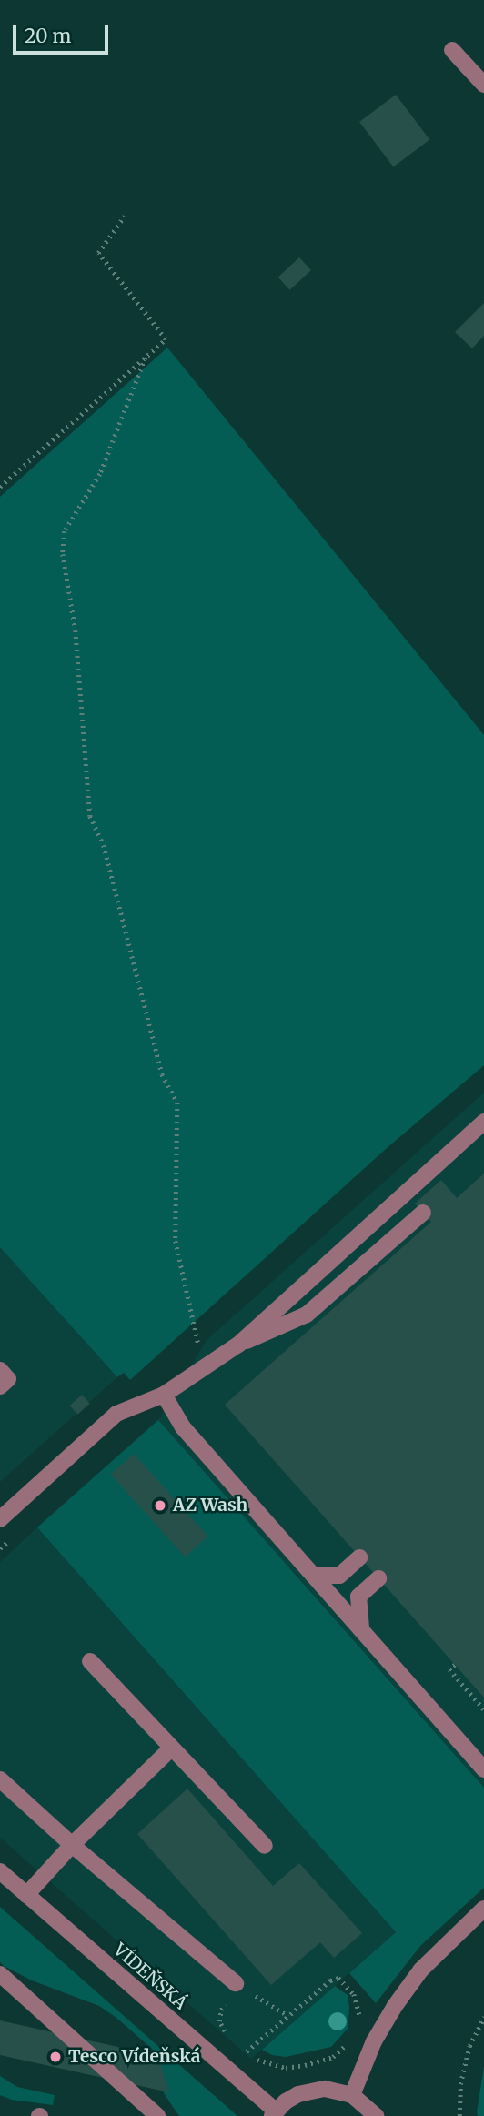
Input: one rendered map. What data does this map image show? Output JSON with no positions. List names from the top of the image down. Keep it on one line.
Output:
{"streets":{"street":["VÍDEŇSKÁ"]},"places":["AZ Wash","Tesco Vídeňská"],"scale_bar":"20 m"}
